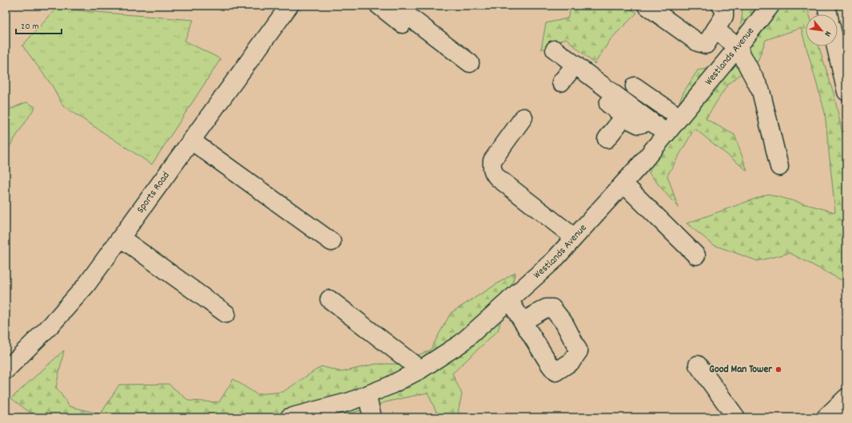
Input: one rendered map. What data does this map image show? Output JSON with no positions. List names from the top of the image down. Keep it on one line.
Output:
{"streets":{"street":["Westlands Avenue","Sports Road"]},"places":["Good Man Tower"],"scale_bar":"20 m","north":"bottom right"}
